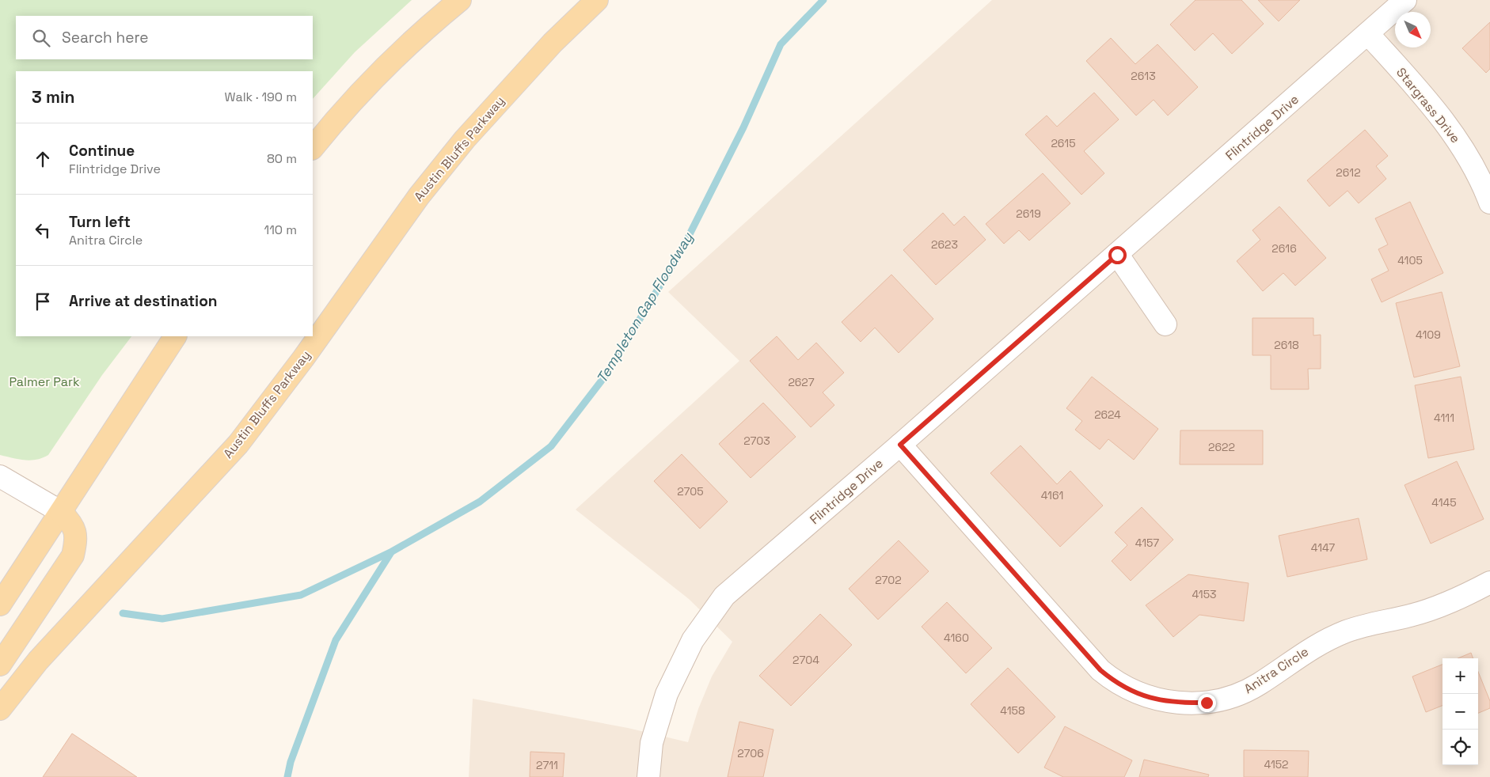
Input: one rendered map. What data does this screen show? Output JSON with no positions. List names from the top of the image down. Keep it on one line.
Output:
{"streets":{"main road":["Austin Bluffs Parkway"],"street":["Stargrass Drive","Flintridge Drive","Anitra Circle"]},"crossings":[["Stargrass Drive","Flintridge Drive"],["Flintridge Drive","Anitra Circle"]],"water":["Templeton Gap Floodway"],"parks":["Palmer Park"],"house_numbers":["2613","2615","2612","2619","2623","2616","4105","4109","2618","2627","2624","4111","2703","2622","2705","4161","4145","4157","4147","2702","4153","4160","2704","4158","2706","4152","2711"],"north":"bottom right","page":{"search":"Search here","heading":["3 min","Walk · 190 m"],"list":[["Continue","Flintridge Drive","80 m"],["Turn left","Anitra Circle","110 m"],"Arrive at destination"],"map_buttons":["+","−"]}}
